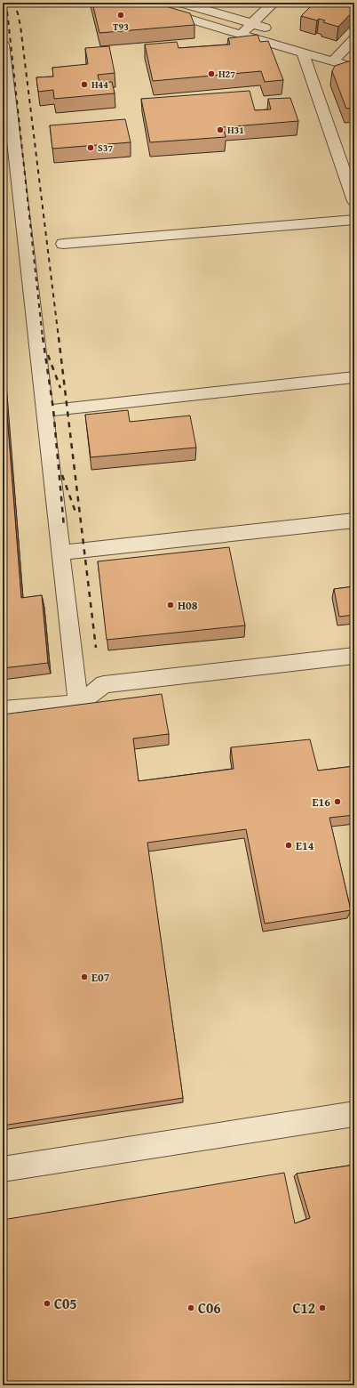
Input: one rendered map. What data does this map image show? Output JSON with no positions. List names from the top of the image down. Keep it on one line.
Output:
{"places":["T93","H27","H44","H31","S37","H08","E16","E14","E07","C05","C06","C12"]}
